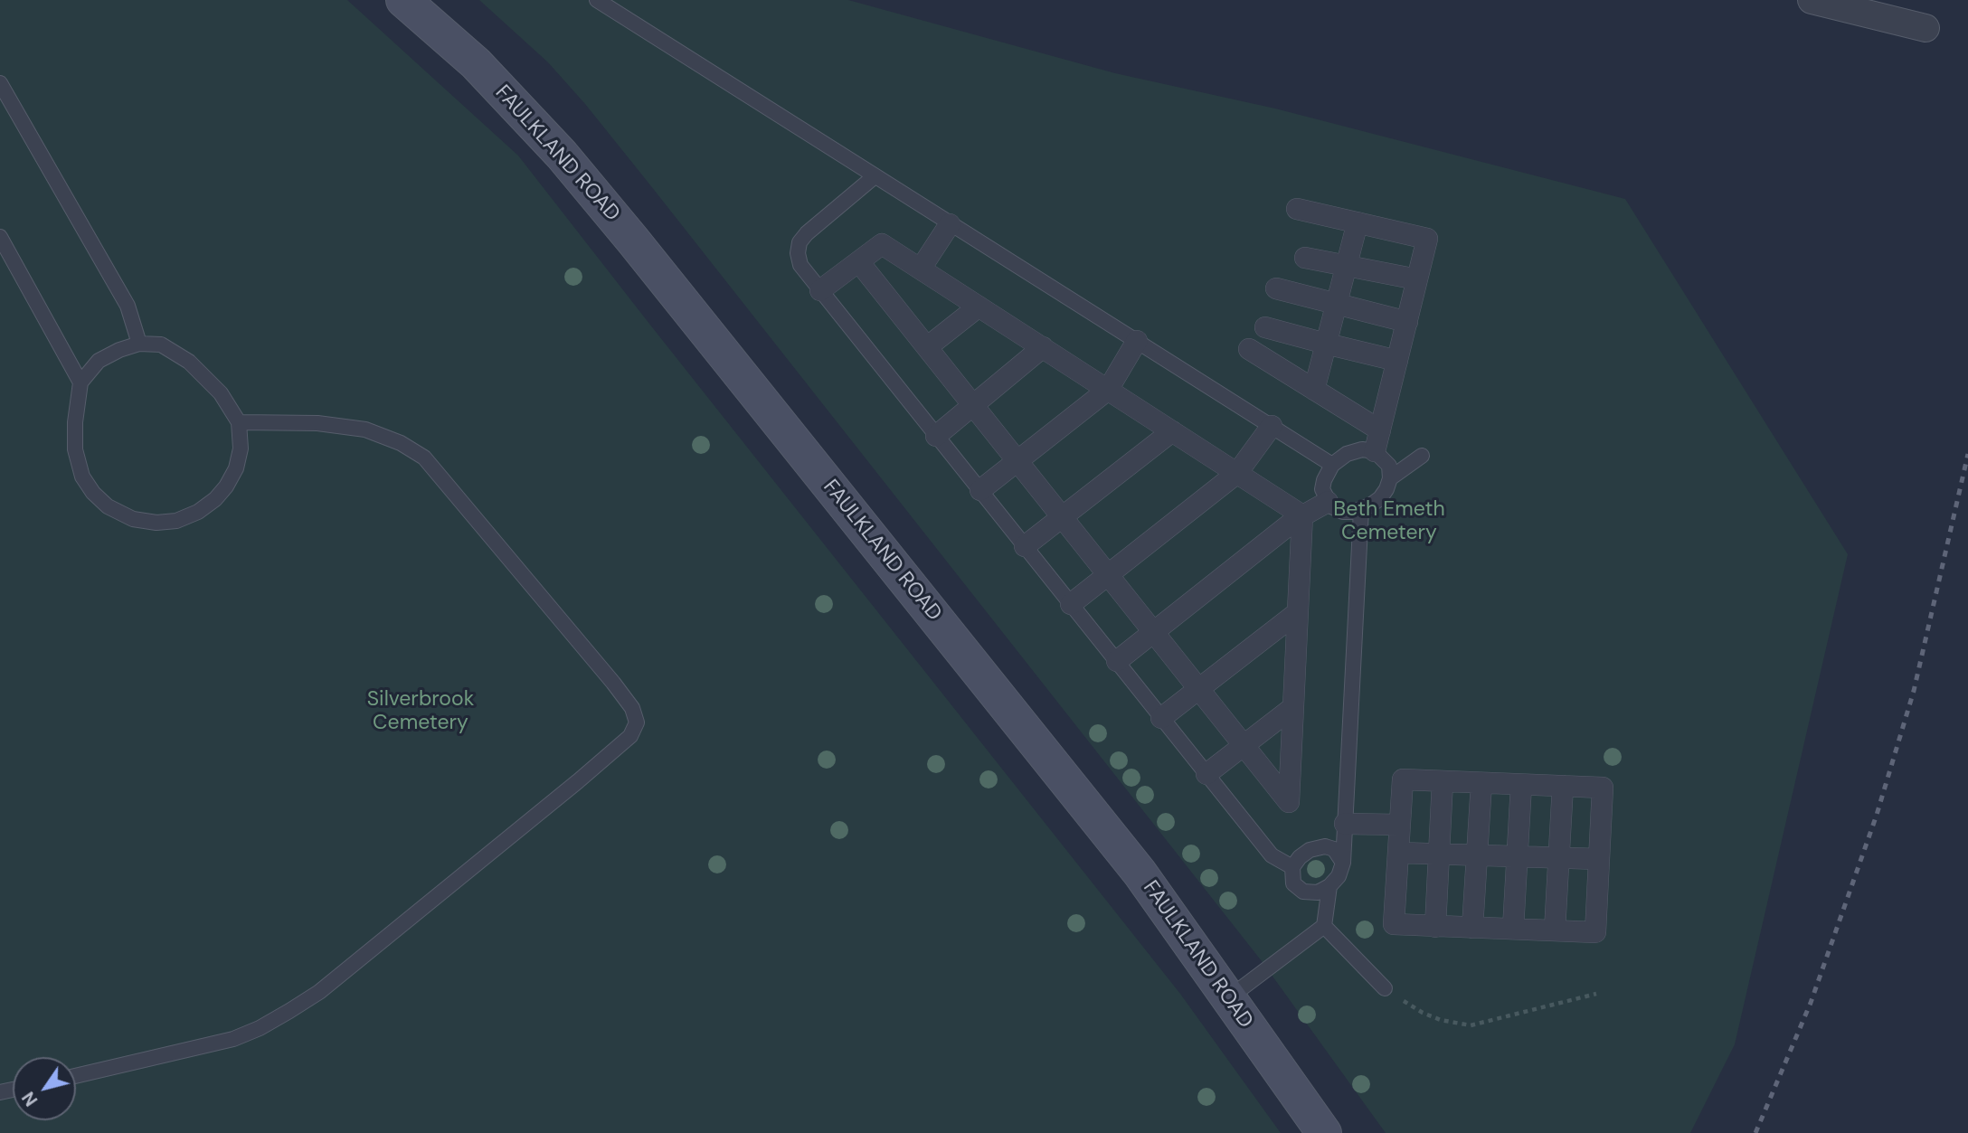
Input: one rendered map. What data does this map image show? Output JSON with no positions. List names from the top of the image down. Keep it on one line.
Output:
{"streets":{"main road":["FAULKLAND ROAD"]},"parks":["Beth Emeth Cemetery","Silverbrook Cemetery"],"north":"bottom left"}
